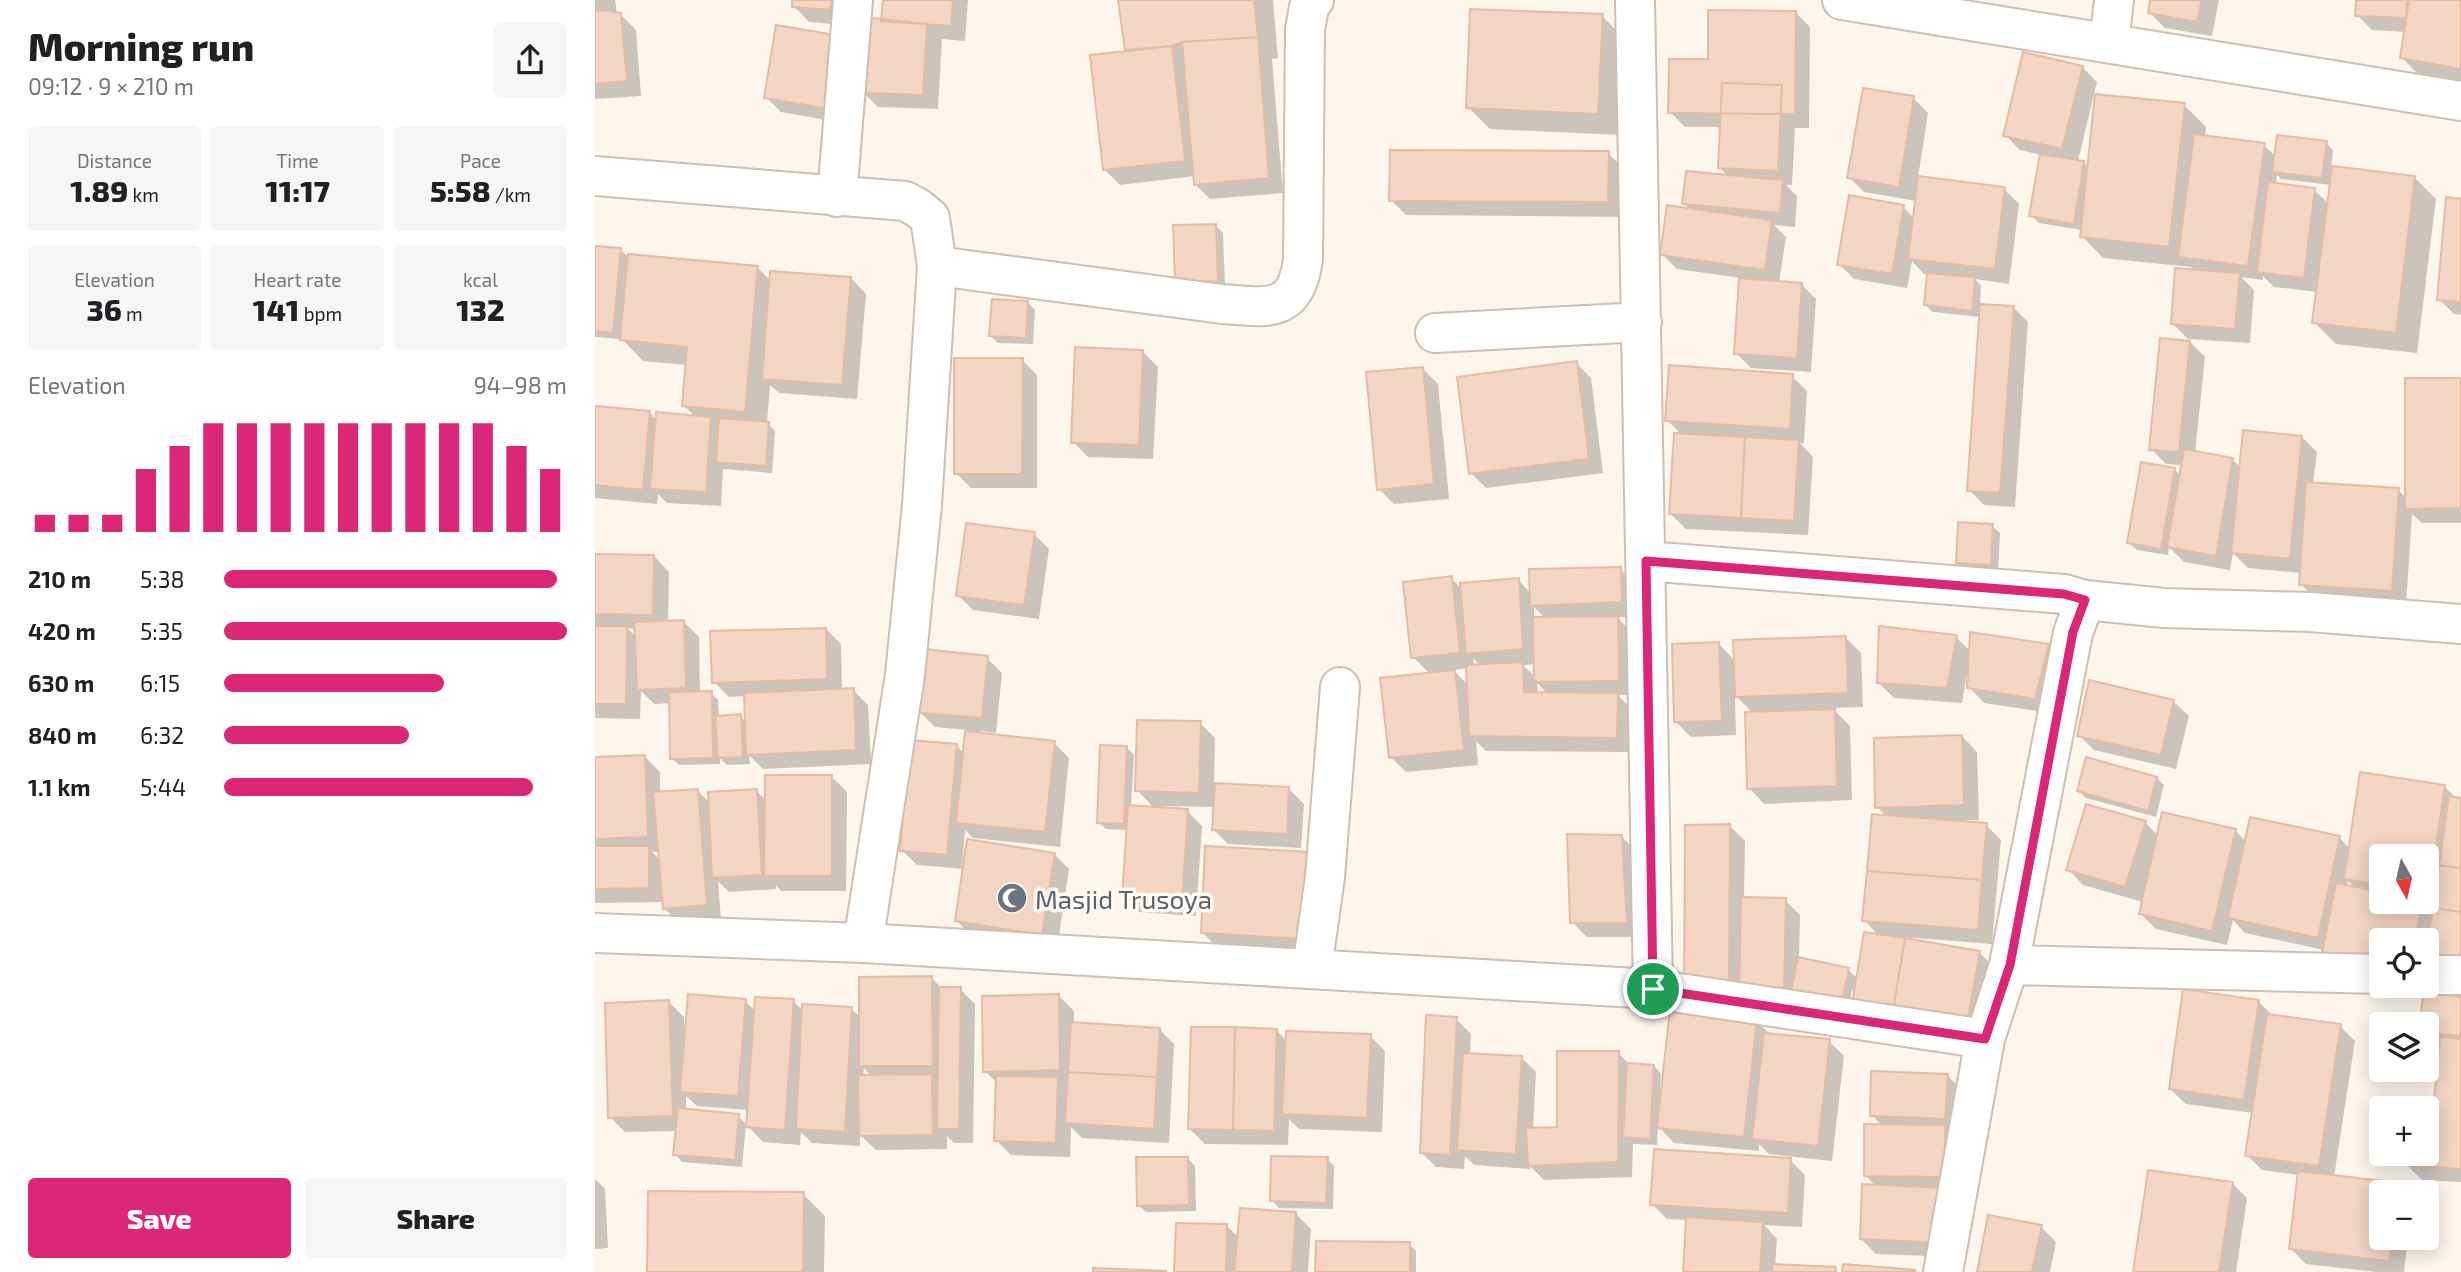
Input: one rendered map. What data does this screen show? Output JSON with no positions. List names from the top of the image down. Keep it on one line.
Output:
{"places":{"mosque":["Masjid Trusoya"]},"north":"bottom","page":{"heading":["Morning run","09:12 · 9 × 210 m"],"stats":[["Distance","1.89 km"],["Time","11:17"],["Pace","5:58 /km"],["Elevation","36 m"],["Heart rate","141 bpm"],["kcal","132"]],"chart":["Elevation","94–98 m"],"list":[{"name":"210 m","note":"5:38"},{"name":"420 m","note":"5:35"},{"name":"630 m","note":"6:15"},{"name":"840 m","note":"6:32"},{"name":"1.1 km","note":"5:44"}],"map_buttons":["+","−"],"buttons":["Save","Share"]}}
